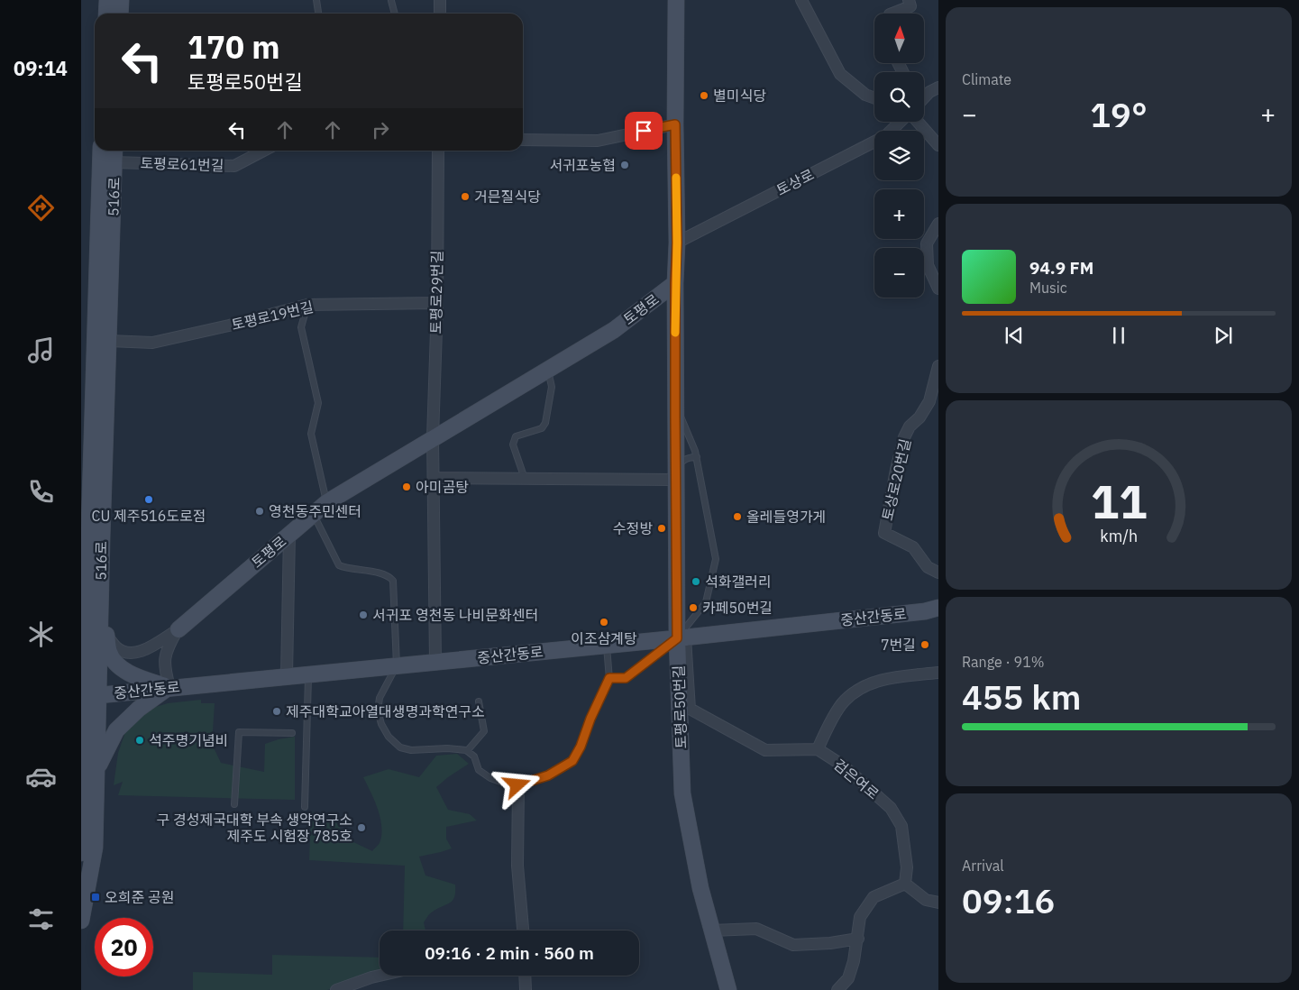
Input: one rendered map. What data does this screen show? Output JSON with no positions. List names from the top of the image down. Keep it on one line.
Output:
{"streets":{"main road":["516로","토평로","중산간동로","토평로50번길"],"street":["토평로61번길","토상로","토평로29번길","토평로19번길","토상로20번길","검은여로"]},"crossings":[["토평로61번길","516로"],["516로","토평로19번길"],["516로","중산간동로"],["토평로29번길","토평로"],["토평로29번길","토평로19번길"],["토평로","토평로50번길"],["중산간동로","토평로50번길"]],"places":{"other":["별미식당","서귀포농협","거믄질식당","아미곰탕","CU 제주516도로점","영천동주민센터","올레들영가게","수정방","석화갤러리","카페50번길","서귀포 영천동 나비문화센터","이조삼계탕","7번길","제주대학교아열대생명과학연구소","석주명기념비","구 경성제국대학 부속 생약연구소 제주도 시험장 785호"],"transit":["오희준 공원"]},"north":"top","page":{"tabs":"09:14","tile":["Climate",["Range · 91%","455 km"],["Arrival","09:16"]],"map_buttons":["+","−"],"turn":["170 m","토평로50번길"],"heat":["−","19°","+"],"song":["94.9 FM","Music"],"limit":"20","trip":"09:16 · 2 min · 560 m","gauge":["11","km/h"]}}
